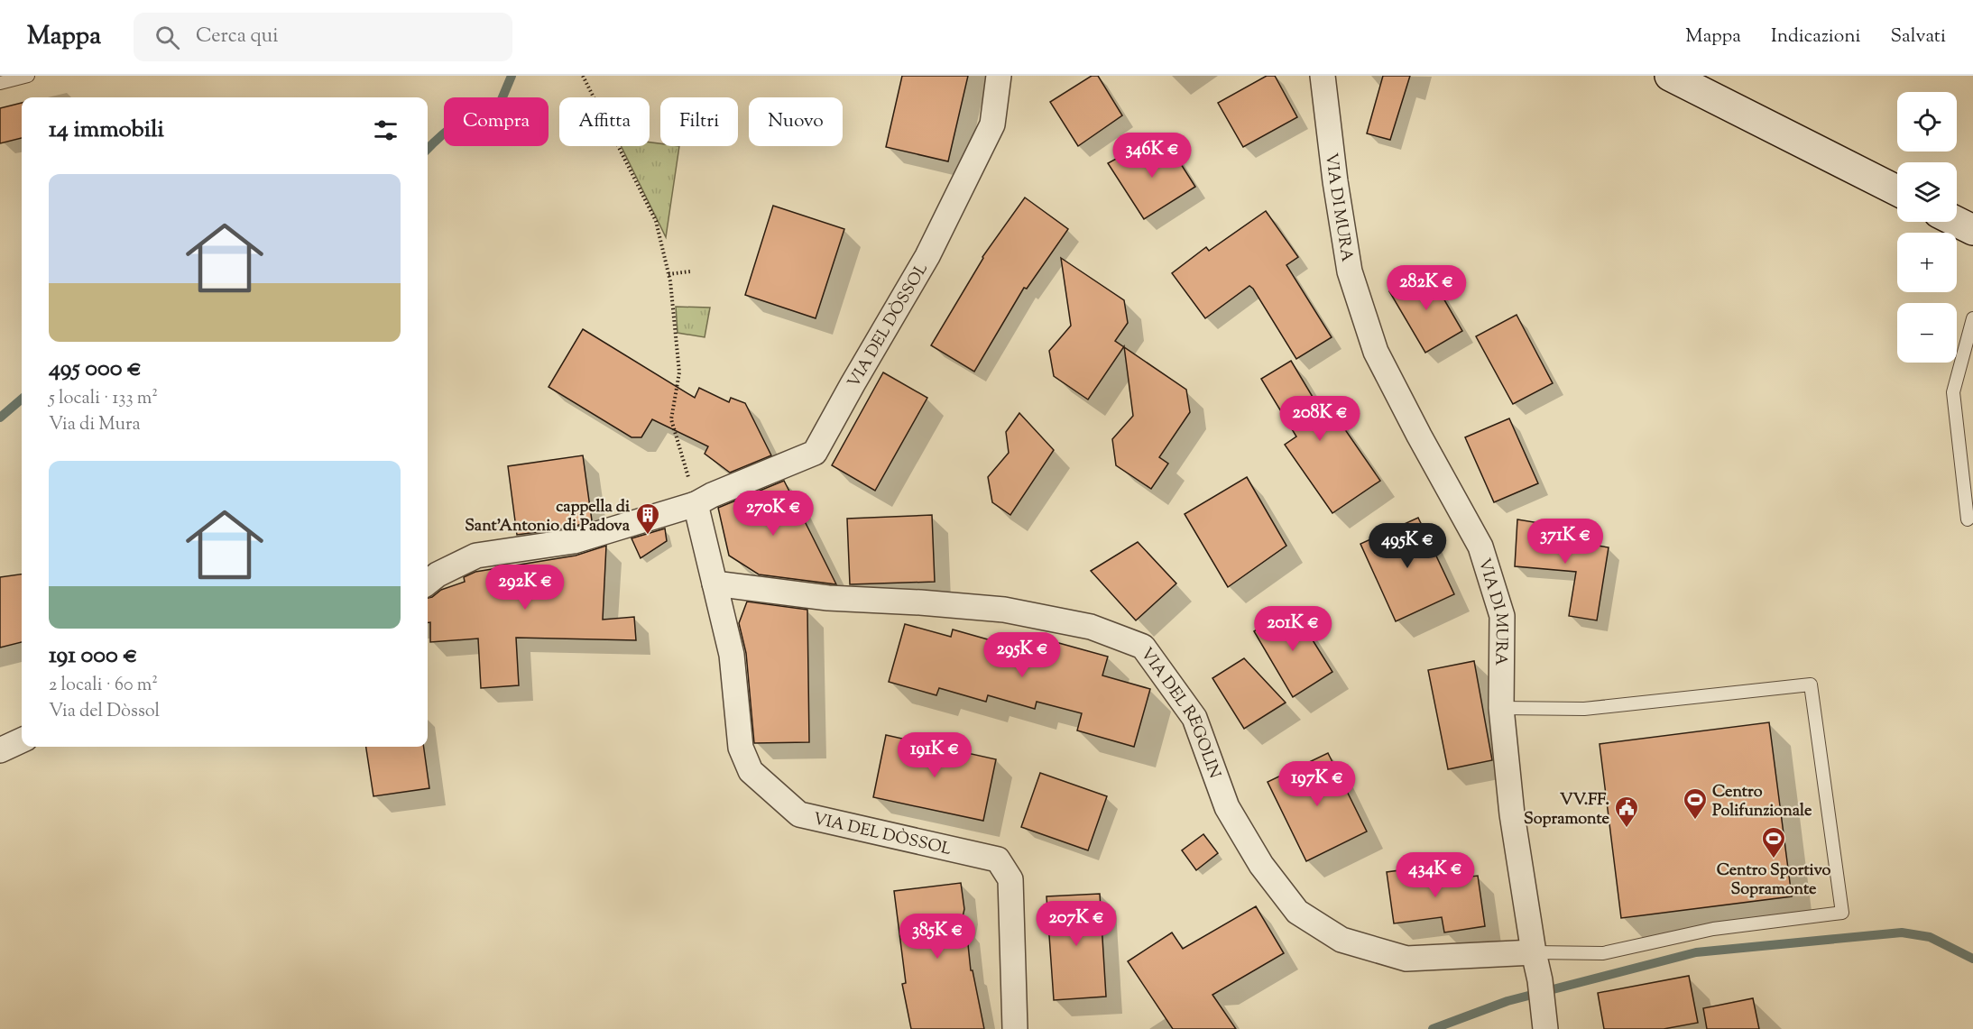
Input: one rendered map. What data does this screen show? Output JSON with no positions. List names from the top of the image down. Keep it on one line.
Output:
{"streets":{"street":["VIA DI MURA","VIA DEL DÒSSOL","VIA DEL REGOLIN"]},"crossings":[["VIA DI MURA","VIA DEL REGOLIN"],["VIA DEL DÒSSOL","VIA DEL REGOLIN"]],"places":{"building":["cappella di Sant'Antonio di Padova"],"sports":["Centro Polifunzionale","Centro Sportivo Sopramonte"],"public building":["VV.FF. Sopramonte"]},"page":{"header":"Mappa","search":"Cerca qui","nav":["Mappa","Indicazioni","Salvati"],"map_buttons":["+","−"],"chip":["Compra","Affitta","Filtri","Nuovo"],"heading":"14 immobili","price":["346K €","282K €","208K €","270K €","371K €","495K €","292K €","201K €","295K €","191K €","197K €","434K €","207K €","385K €"],"list":[{"name":"495 000 €","note":"5 locali · 133 m² · Via di Mura"},{"name":"191 000 €","note":"2 locali · 60 m² · Via del Dòssol"}]}}
